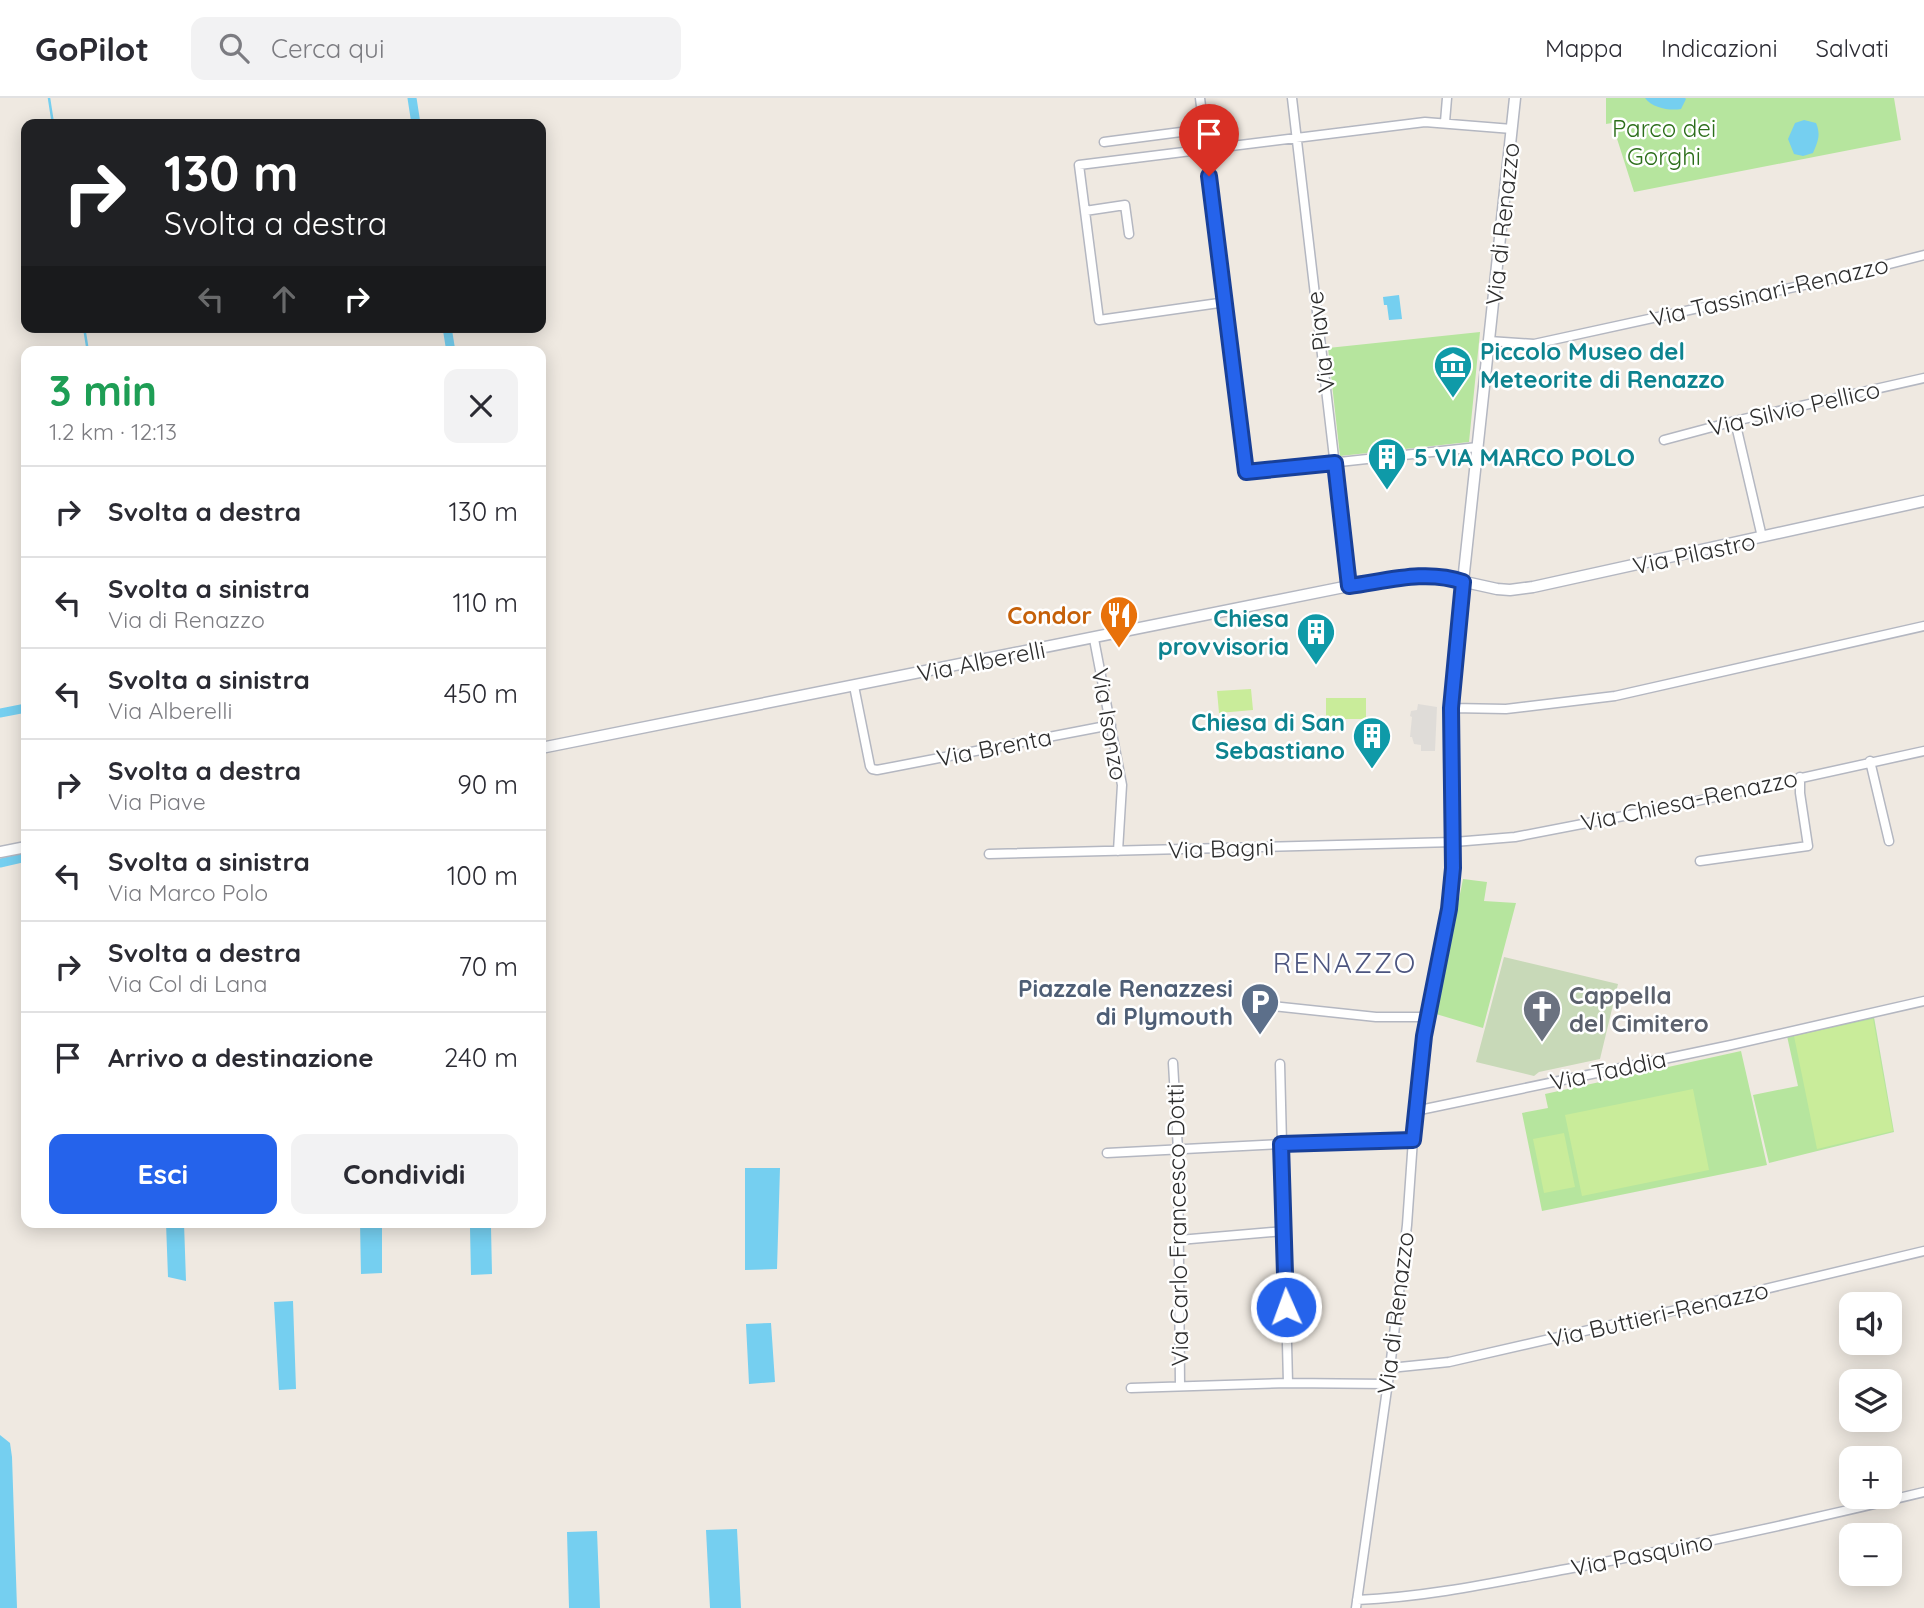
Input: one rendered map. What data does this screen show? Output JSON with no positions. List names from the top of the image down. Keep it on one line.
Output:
{"streets":{"street":["Via di Renazzo","Via Tassinari-Renazzo","Via Piave","Via Silvio Pellico","Via Pilastro","Via Alberelli","Via Isonzo","Via Brenta","Via Chiesa-Renazzo","Via Bagni","Via Taddia","Via Carlo Francesco Dotti","Via Buttieri-Renazzo","Via Pasquino"]},"crossings":[["Via di Renazzo","Via Tassinari-Renazzo"],["Via di Renazzo","Via Pilastro"],["Via di Renazzo","Via Alberelli"],["Via di Renazzo","Via Chiesa-Renazzo"],["Via di Renazzo","Via Bagni"],["Via di Renazzo","Via Taddia"],["Via di Renazzo","Via Buttieri-Renazzo"],["Via di Renazzo","Via Pasquino"],["Via Piave","Via Alberelli"],["Via Pilastro","Via Alberelli"],["Via Alberelli","Via Isonzo"],["Via Alberelli","Via Brenta"],["Via Isonzo","Via Brenta"],["Via Isonzo","Via Bagni"],["Via Chiesa-Renazzo","Via Bagni"]],"districts":["RENAZZO"],"parks":["Parco dei Gorghi"],"places":{"museum":["Piccolo Museo del Meteorite di Renazzo"],"building":["5 VIA MARCO POLO","Chiesa provvisoria","Chiesa di San Sebastiano"],"restaurant":["Condor"],"parking":["Piazzale Renazzesi di Plymouth"],"church":["Cappella del Cimitero"]},"page":{"header":"GoPilot","search":"Cerca qui","nav":["Mappa","Indicazioni","Salvati"],"turn":["130 m","Svolta a destra"],"heading":["3 min","1.2 km · 12:13"],"list":[{"name":"Svolta a destra","value":"130 m"},{"name":"Svolta a sinistra","note":"Via di Renazzo","value":"110 m"},{"name":"Svolta a sinistra","note":"Via Alberelli","value":"450 m"},{"name":"Svolta a destra","note":"Via Piave","value":"90 m"},{"name":"Svolta a sinistra","note":"Via Marco Polo","value":"100 m"},{"name":"Svolta a destra","note":"Via Col di Lana","value":"70 m"},{"name":"Arrivo a destinazione","value":"240 m"}],"buttons":["Esci","Condividi"],"map_buttons":["+","−"]}}
